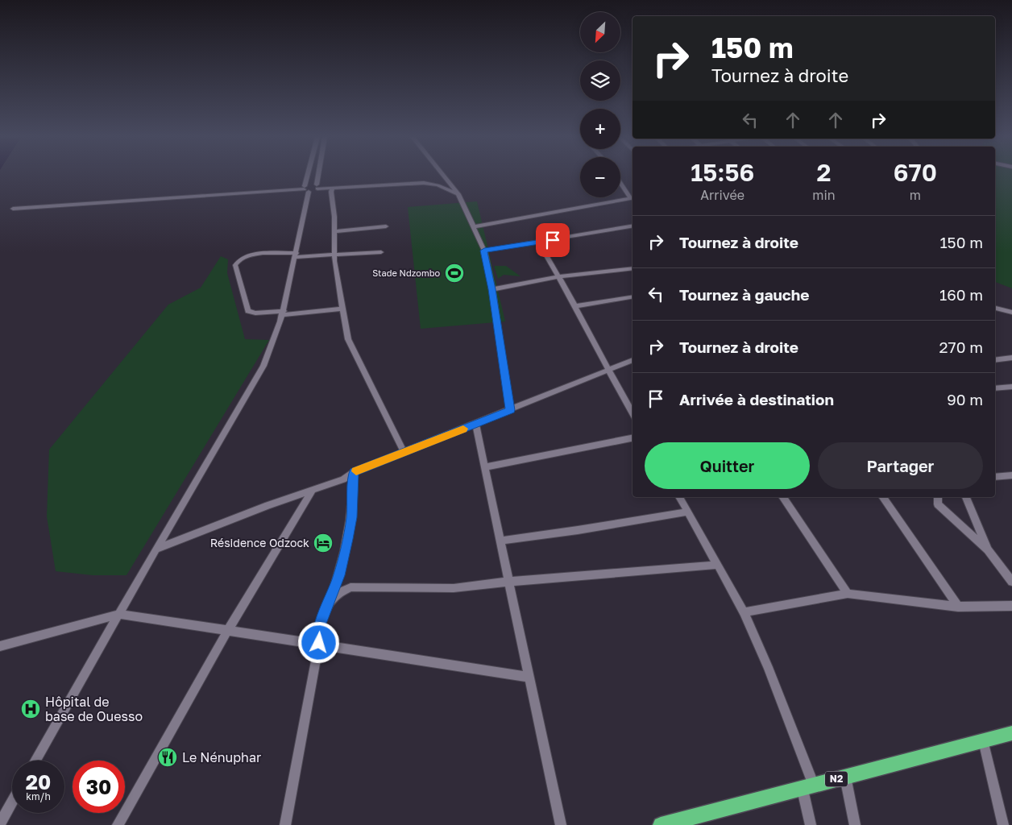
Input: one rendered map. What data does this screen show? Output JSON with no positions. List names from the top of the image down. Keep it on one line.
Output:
{"streets":{"highway":["N2"]},"places":{"sports":["Stade Ndzombo"],"hotel":["Résidence Odzock"],"hospital":["Hôpital de base de Ouesso"],"restaurant":["Le Nénuphar"]},"north":"bottom left","page":{"map_buttons":["+","−"],"turn":["150 m","Tournez à droite"],"eta":["15:56","Arrivée","2","min","670","m"],"list":[{"name":"Tournez à droite","value":"150 m"},{"name":"Tournez à gauche","value":"160 m"},{"name":"Tournez à droite","value":"270 m"},{"name":"Arrivée à destination","value":"90 m"}],"buttons":["Quitter","Partager"],"speed":"20 km/h","limit":"30"}}
